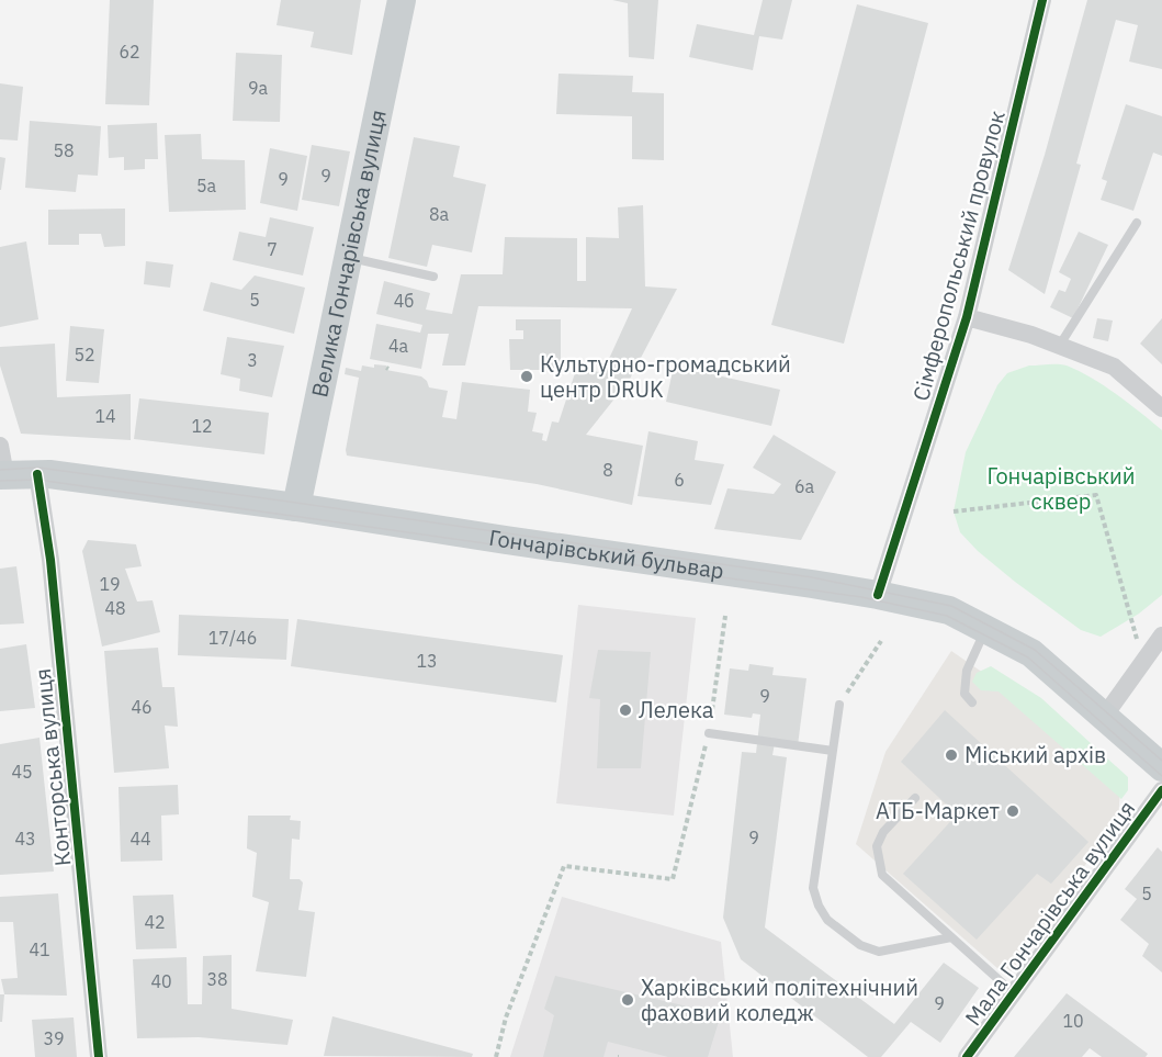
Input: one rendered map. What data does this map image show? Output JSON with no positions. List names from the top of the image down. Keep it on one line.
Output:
{"streets":{"main road":["Велика Гончарівська вулиця","Гончарівський бульвар"],"street":["Сімферопольський провулок","Конторська вулиця","Мала Гончарівська вулиця"]},"crossings":[["Велика Гончарівська вулиця","Гончарівський бульвар"],["Сімферопольський провулок","Гончарівський бульвар"],["Гончарівський бульвар","Конторська вулиця"]],"parks":["Гончарівський сквер"],"places":["Культурно-громадський центр DRUK","Лелека","Міський архів","АТБ-Маркет","Харківський політехнічний фаховий коледж"],"house_numbers":["62","9а","58","9","9","5а","8а","7","5","4б","4а","52","3","14","12","8","6","6а","19","48","17/46","13","9","46","45","9","43","44","5","42","41","38","40","9","10","39"]}
